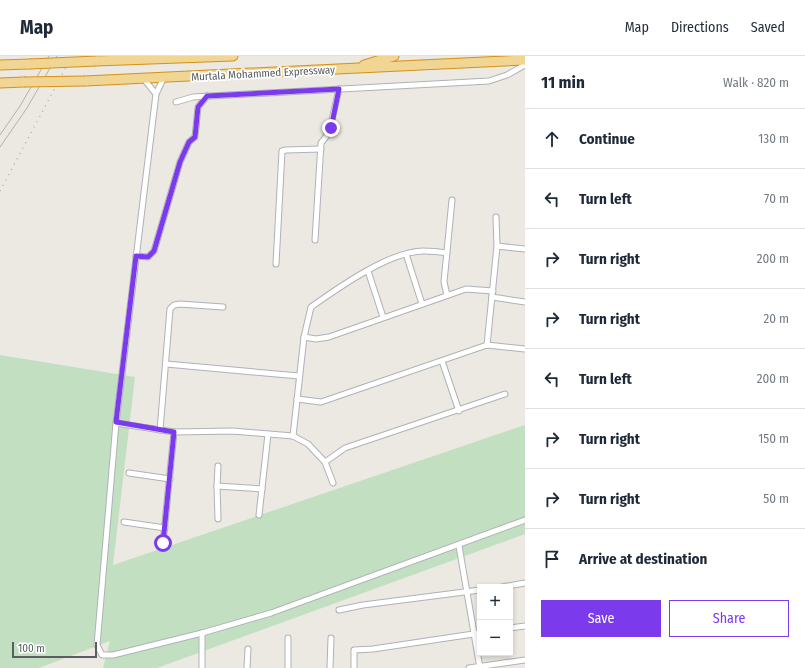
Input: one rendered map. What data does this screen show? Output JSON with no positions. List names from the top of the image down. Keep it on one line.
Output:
{"streets":{"highway":["Murtala Mohammed Expressway"]},"scale_bar":"100 m","page":{"header":"Map","nav":["Map","Directions","Saved"],"heading":["11 min","Walk · 820 m"],"list":[["Continue","130 m"],["Turn left","70 m"],["Turn right","200 m"],["Turn right","20 m"],["Turn left","200 m"],["Turn right","150 m"],["Turn right","50 m"],"Arrive at destination"],"map_buttons":["+","−"],"buttons":["Save","Share"],"scale":"100 m"}}
